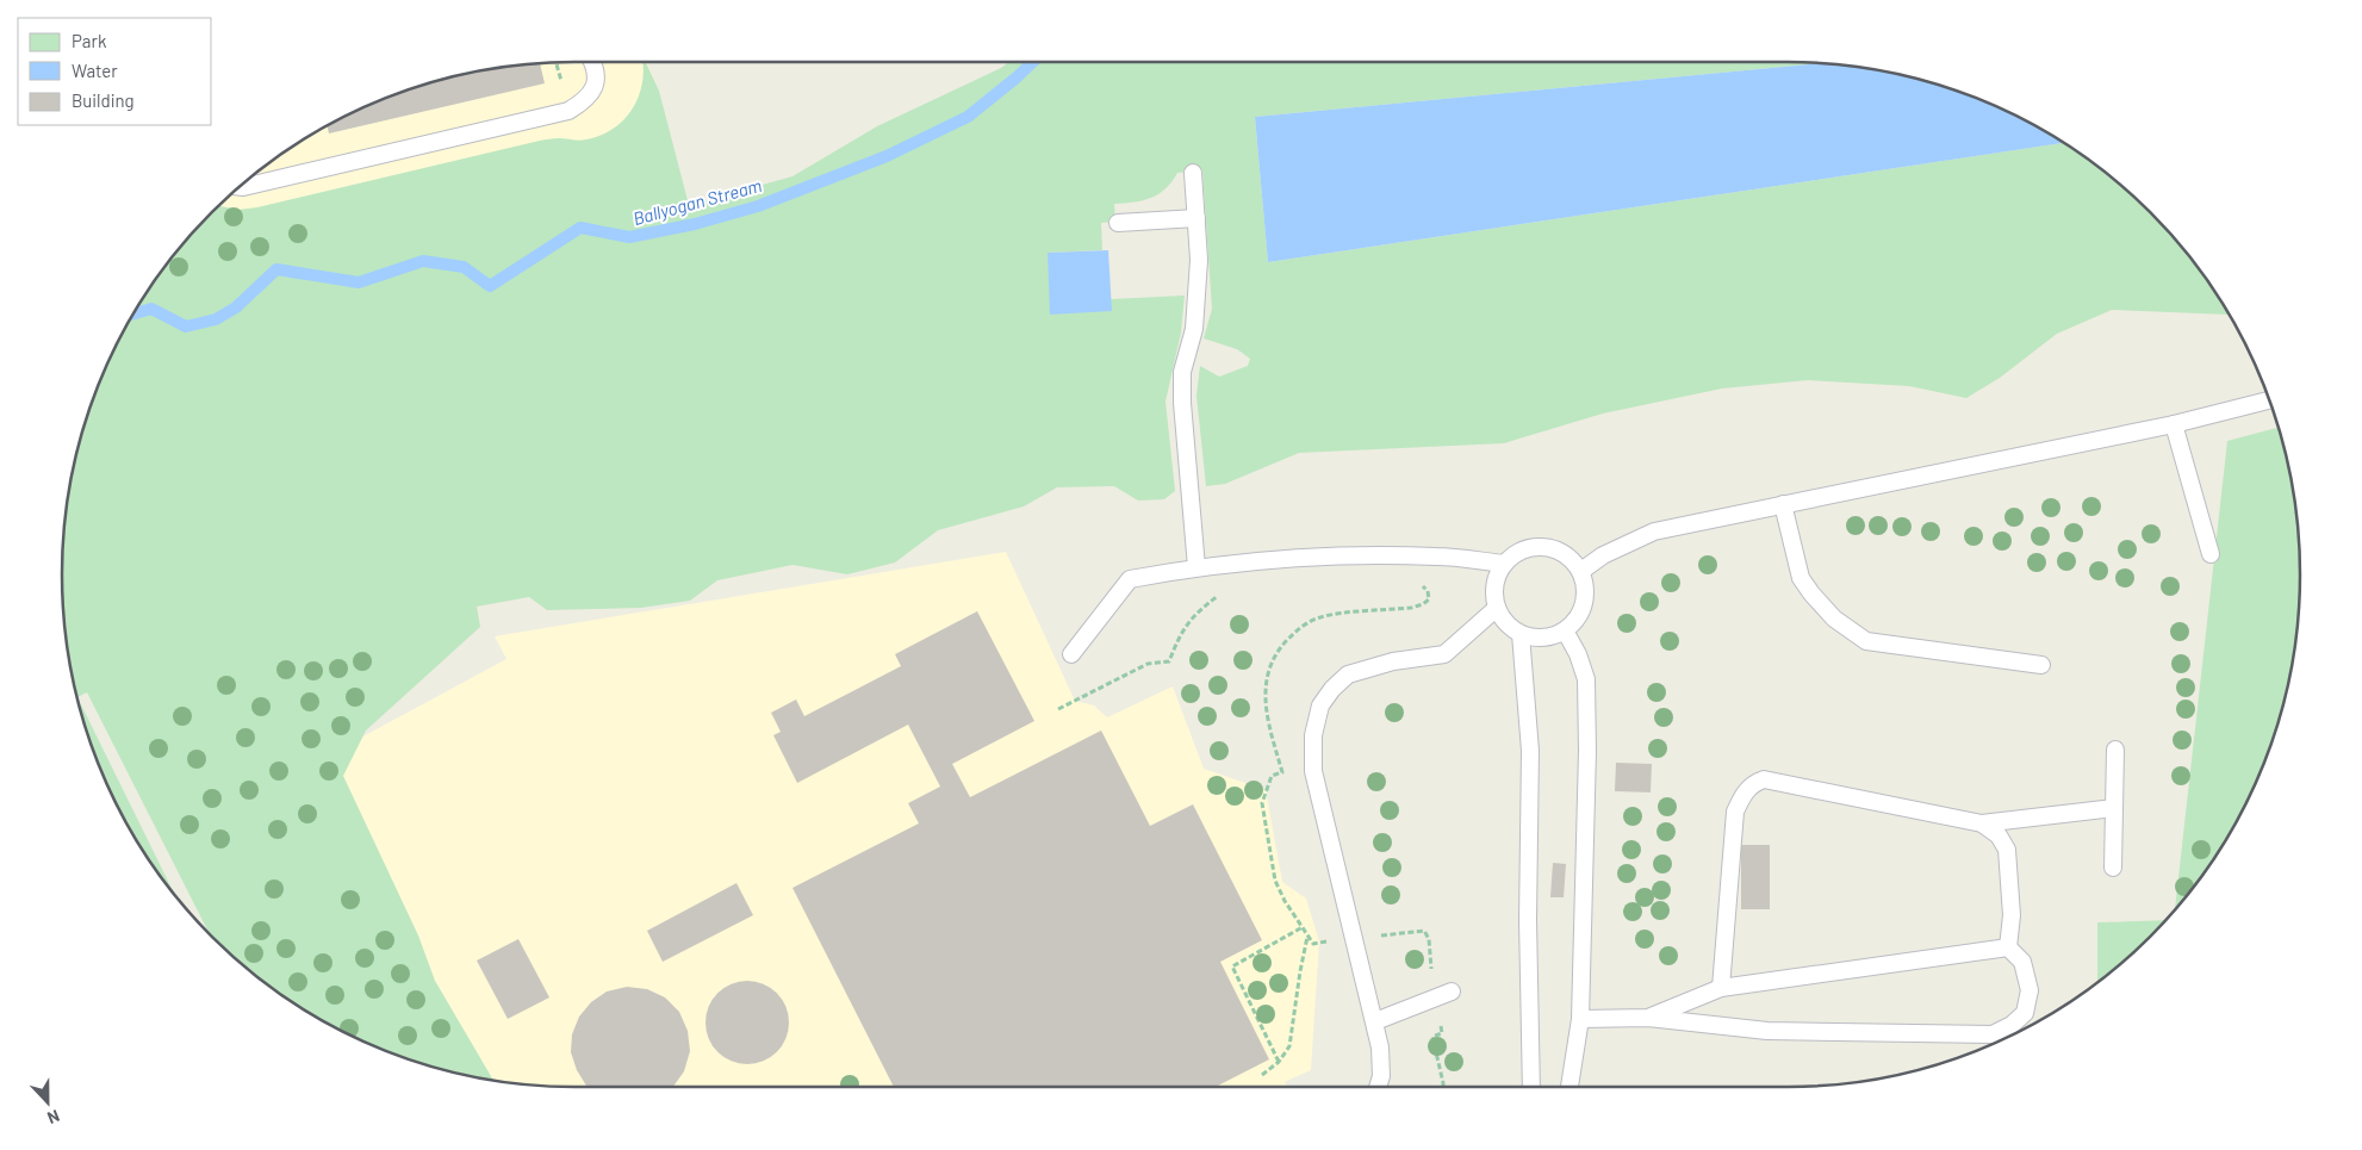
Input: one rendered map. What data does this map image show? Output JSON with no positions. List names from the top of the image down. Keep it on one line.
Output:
{"water":["Ballyogan Stream"],"legend":["Park","Water","Building"],"north":"bottom"}
